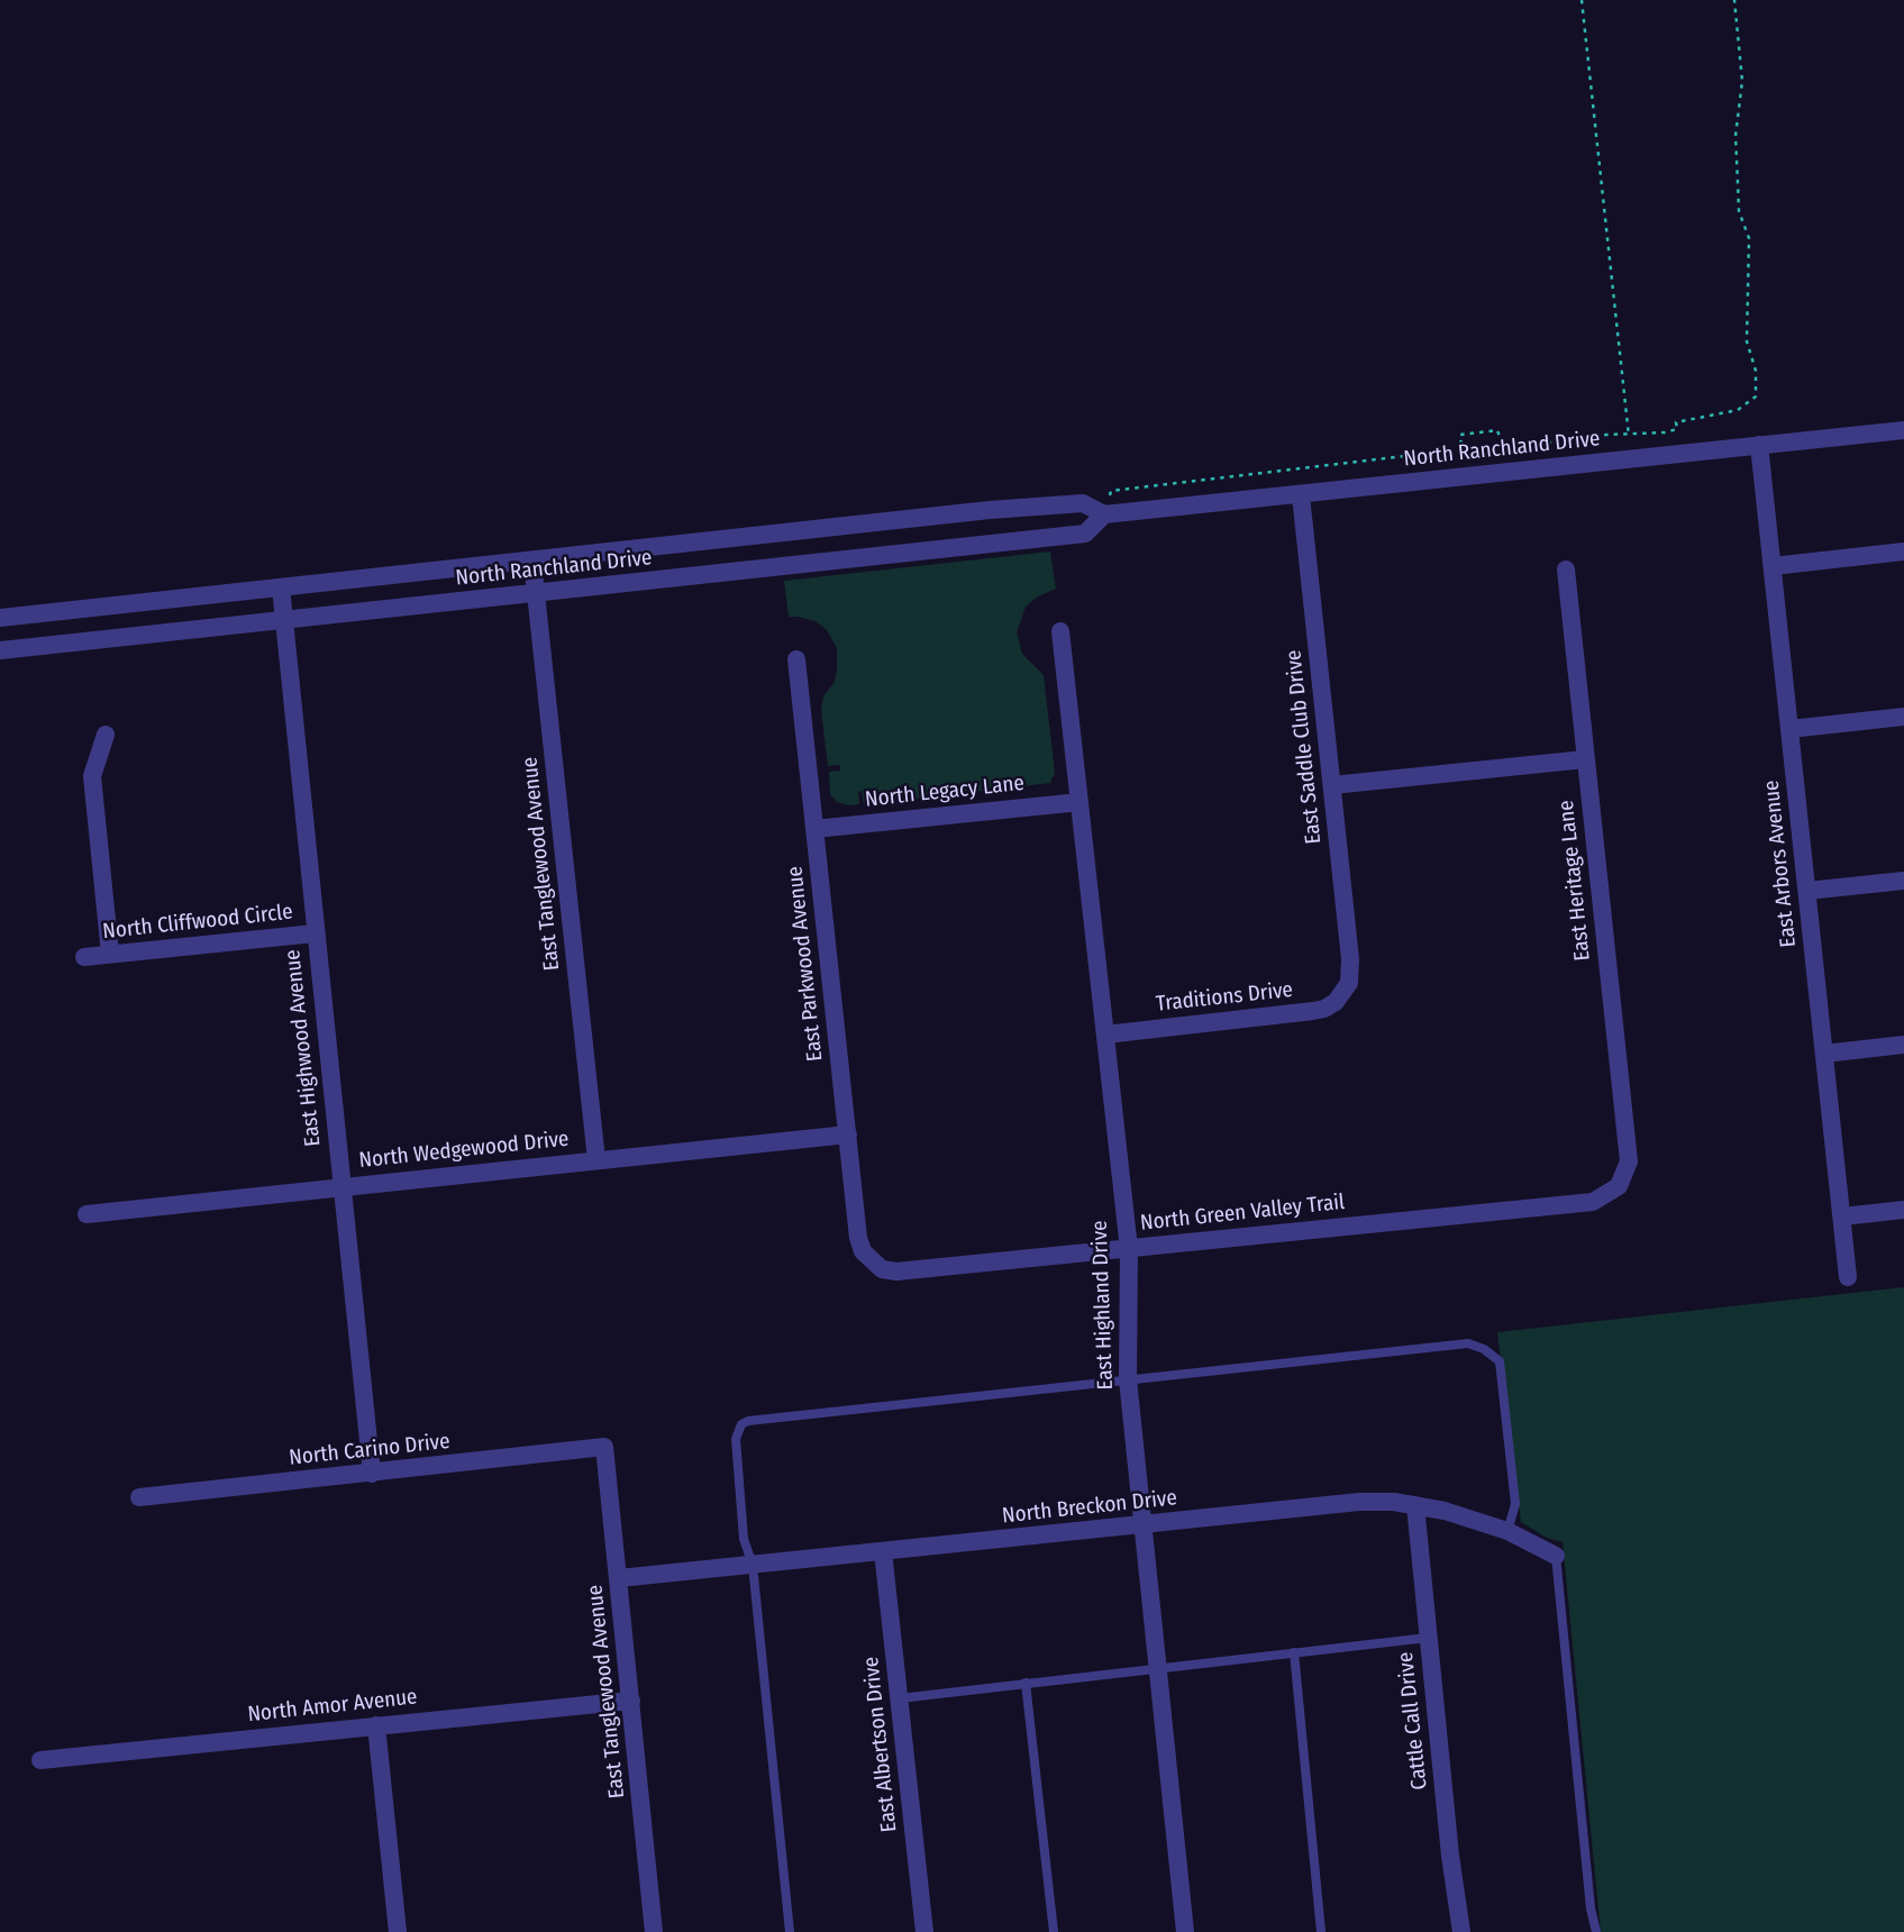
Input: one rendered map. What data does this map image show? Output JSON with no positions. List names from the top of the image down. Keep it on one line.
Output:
{"streets":{"street":["North Ranchland Drive","East Saddle Club Drive","North Legacy Lane","East Tanglewood Avenue","East Arbors Avenue","East Heritage Lane","North Cliffwood Circle","East Parkwood Avenue","Traditions Drive","East Highwood Avenue","North Wedgewood Drive","North Green Valley Trail","East Highland Drive","North Carino Drive","North Breckon Drive","North Amor Avenue","Cattle Call Drive","East Albertson Drive"]},"crossings":[["North Ranchland Drive","East Saddle Club Drive"],["North Ranchland Drive","East Tanglewood Avenue"],["North Ranchland Drive","East Arbors Avenue"],["North Ranchland Drive","East Highwood Avenue"],["East Saddle Club Drive","Traditions Drive"],["North Legacy Lane","East Parkwood Avenue"],["North Legacy Lane","East Highland Drive"],["East Tanglewood Avenue","North Wedgewood Drive"],["East Tanglewood Avenue","North Carino Drive"],["East Tanglewood Avenue","North Breckon Drive"],["East Tanglewood Avenue","North Amor Avenue"],["East Heritage Lane","North Green Valley Trail"],["North Cliffwood Circle","East Highwood Avenue"],["East Parkwood Avenue","North Wedgewood Drive"],["East Parkwood Avenue","North Green Valley Trail"],["Traditions Drive","East Highland Drive"],["East Highwood Avenue","North Wedgewood Drive"],["East Highwood Avenue","North Carino Drive"],["North Green Valley Trail","East Highland Drive"],["East Highland Drive","North Breckon Drive"],["North Breckon Drive","Cattle Call Drive"],["North Breckon Drive","East Albertson Drive"]]}
